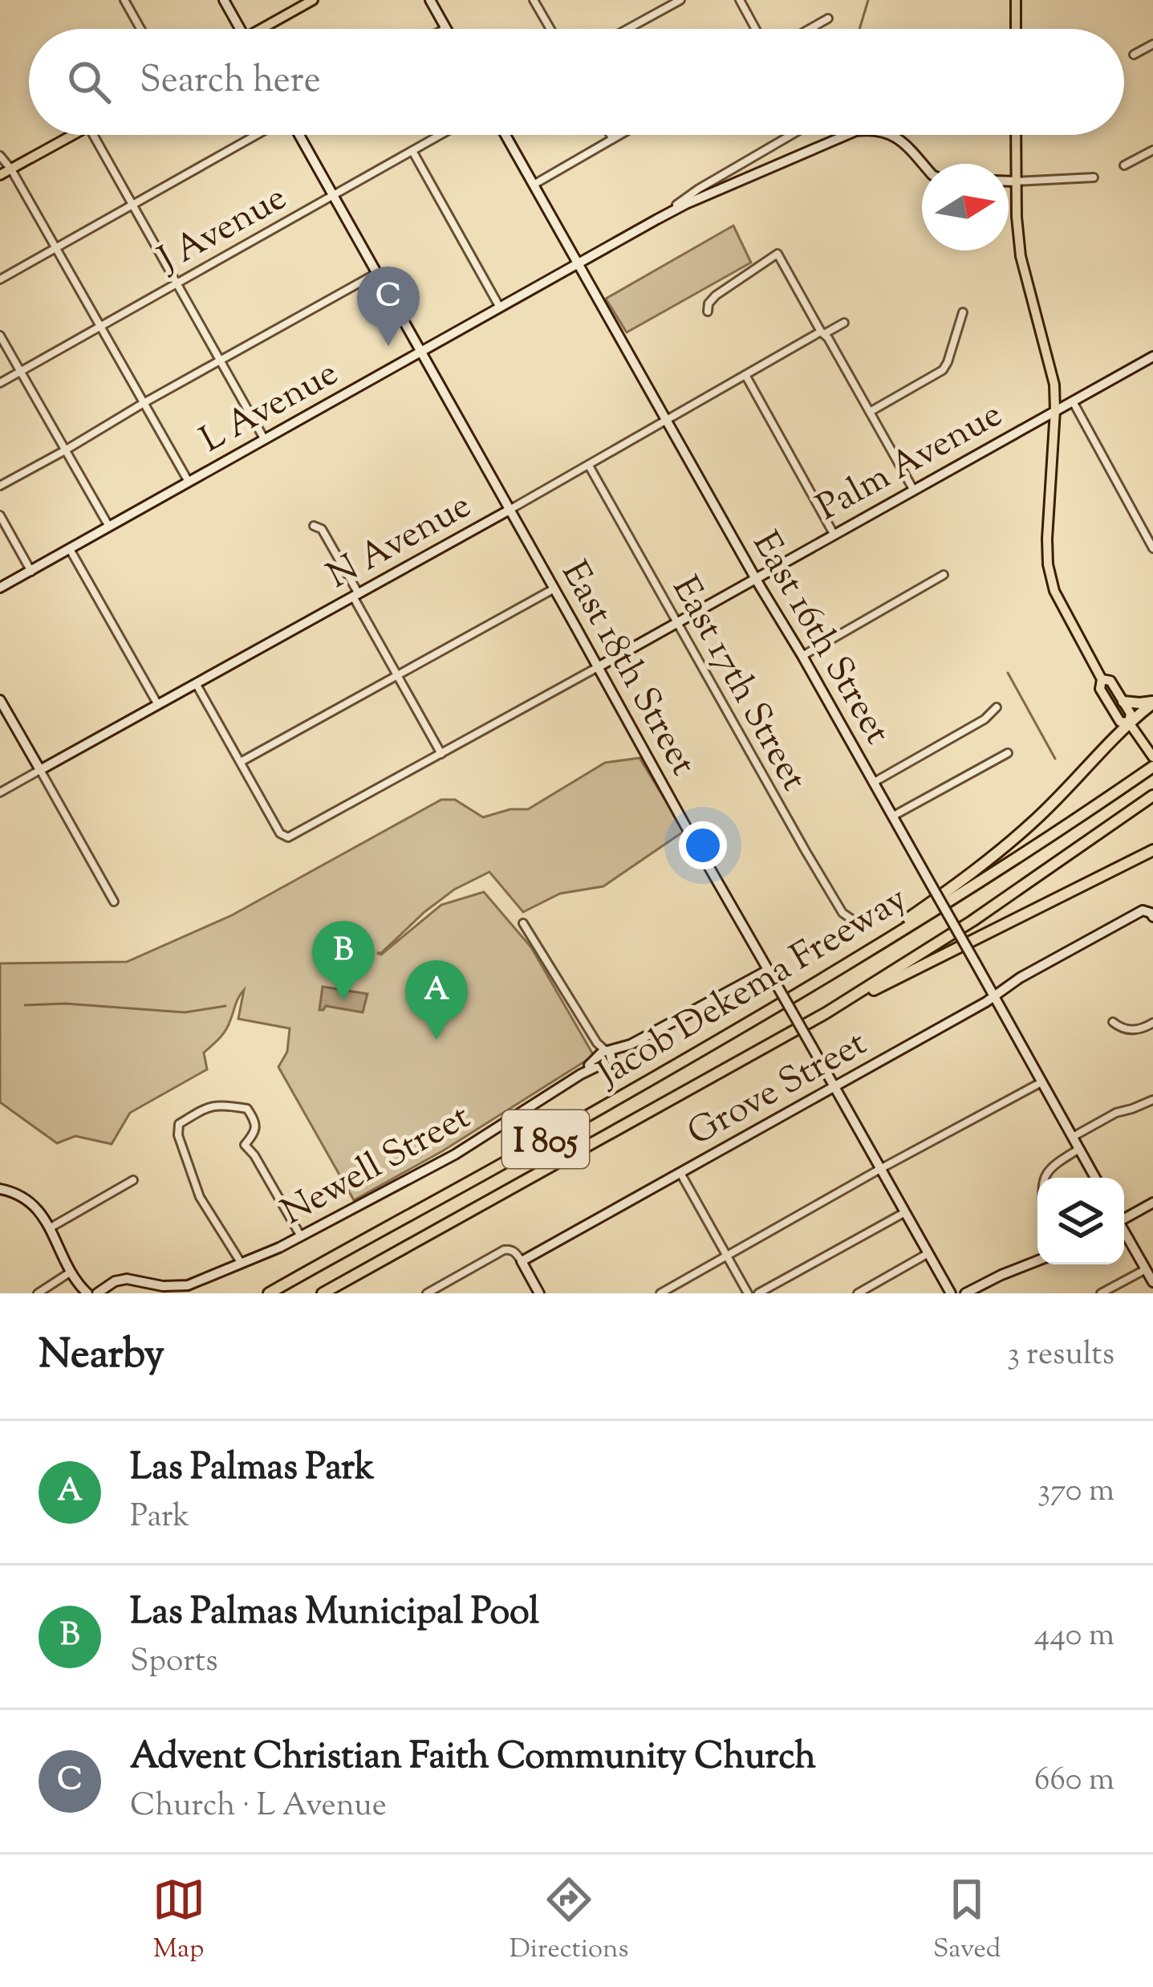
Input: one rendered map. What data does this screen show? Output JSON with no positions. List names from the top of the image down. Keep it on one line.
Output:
{"streets":{"highway":["Jacob Dekema Freeway","I 805"],"street":["J Avenue","L Avenue","Palm Avenue","N Avenue","East 16th Street","East 18th Street","East 17th Street","Grove Street","Newell Street"]},"crossings":[["J Avenue","East 18th Street"],["L Avenue","East 16th Street"],["L Avenue","East 18th Street"],["Palm Avenue","East 16th Street"],["Palm Avenue","East 18th Street"],["Palm Avenue","East 17th Street"],["N Avenue","East 16th Street"],["N Avenue","East 18th Street"],["N Avenue","East 17th Street"],["East 16th Street","Grove Street"],["East 18th Street","Grove Street"],["East 18th Street","Newell Street"]],"north":"right","page":{"search":"Search here","pins":["C","B","A"],"heading":["Nearby","3 results"],"list":[{"mark":"A","name":"Las Palmas Park","note":"Park","value":"370 m"},{"mark":"B","name":"Las Palmas Municipal Pool","note":"Sports","value":"440 m"},{"mark":"C","name":"Advent Christian Faith Community Church","note":"Church · L Avenue","value":"660 m"}],"nav":["Map","Directions","Saved"]}}
